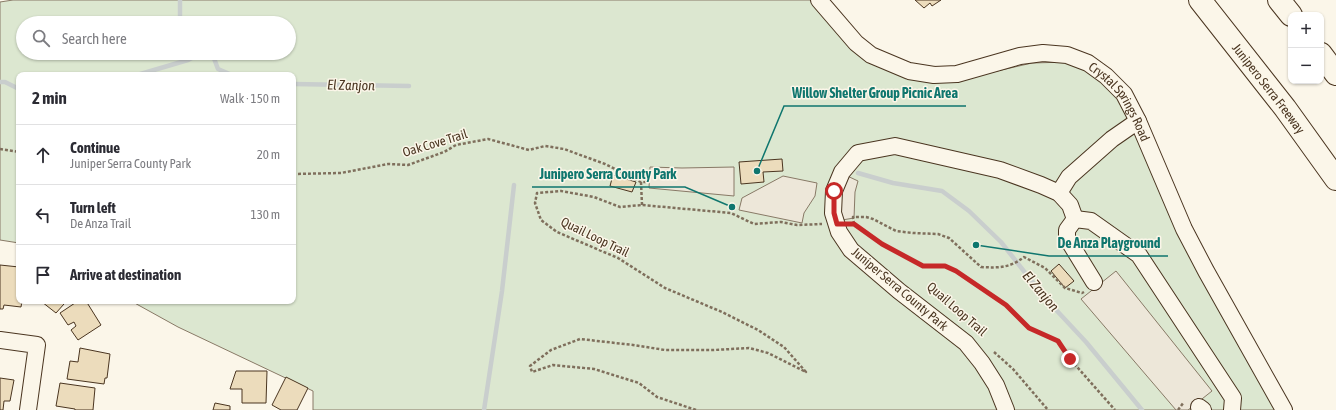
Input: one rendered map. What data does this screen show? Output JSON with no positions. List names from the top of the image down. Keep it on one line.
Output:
{"streets":{"highway":["Junipero Serra Freeway"],"street":["Crystal Springs Road","Juniper Serra County Park"],"path":["Oak Cove Trail","Quail Loop Trail"]},"crossings":[["Quail Loop Trail","Juniper Serra County Park"]],"water":["El Zanjon"],"places":["Willow Shelter Group Picnic Area","Junipero Serra County Park","De Anza Playground"],"page":{"map_buttons":["+","−"],"search":"Search here","heading":["2 min","Walk · 150 m"],"list":[["Continue","Juniper Serra County Park","20 m"],["Turn left","De Anza Trail","130 m"],"Arrive at destination"]}}
